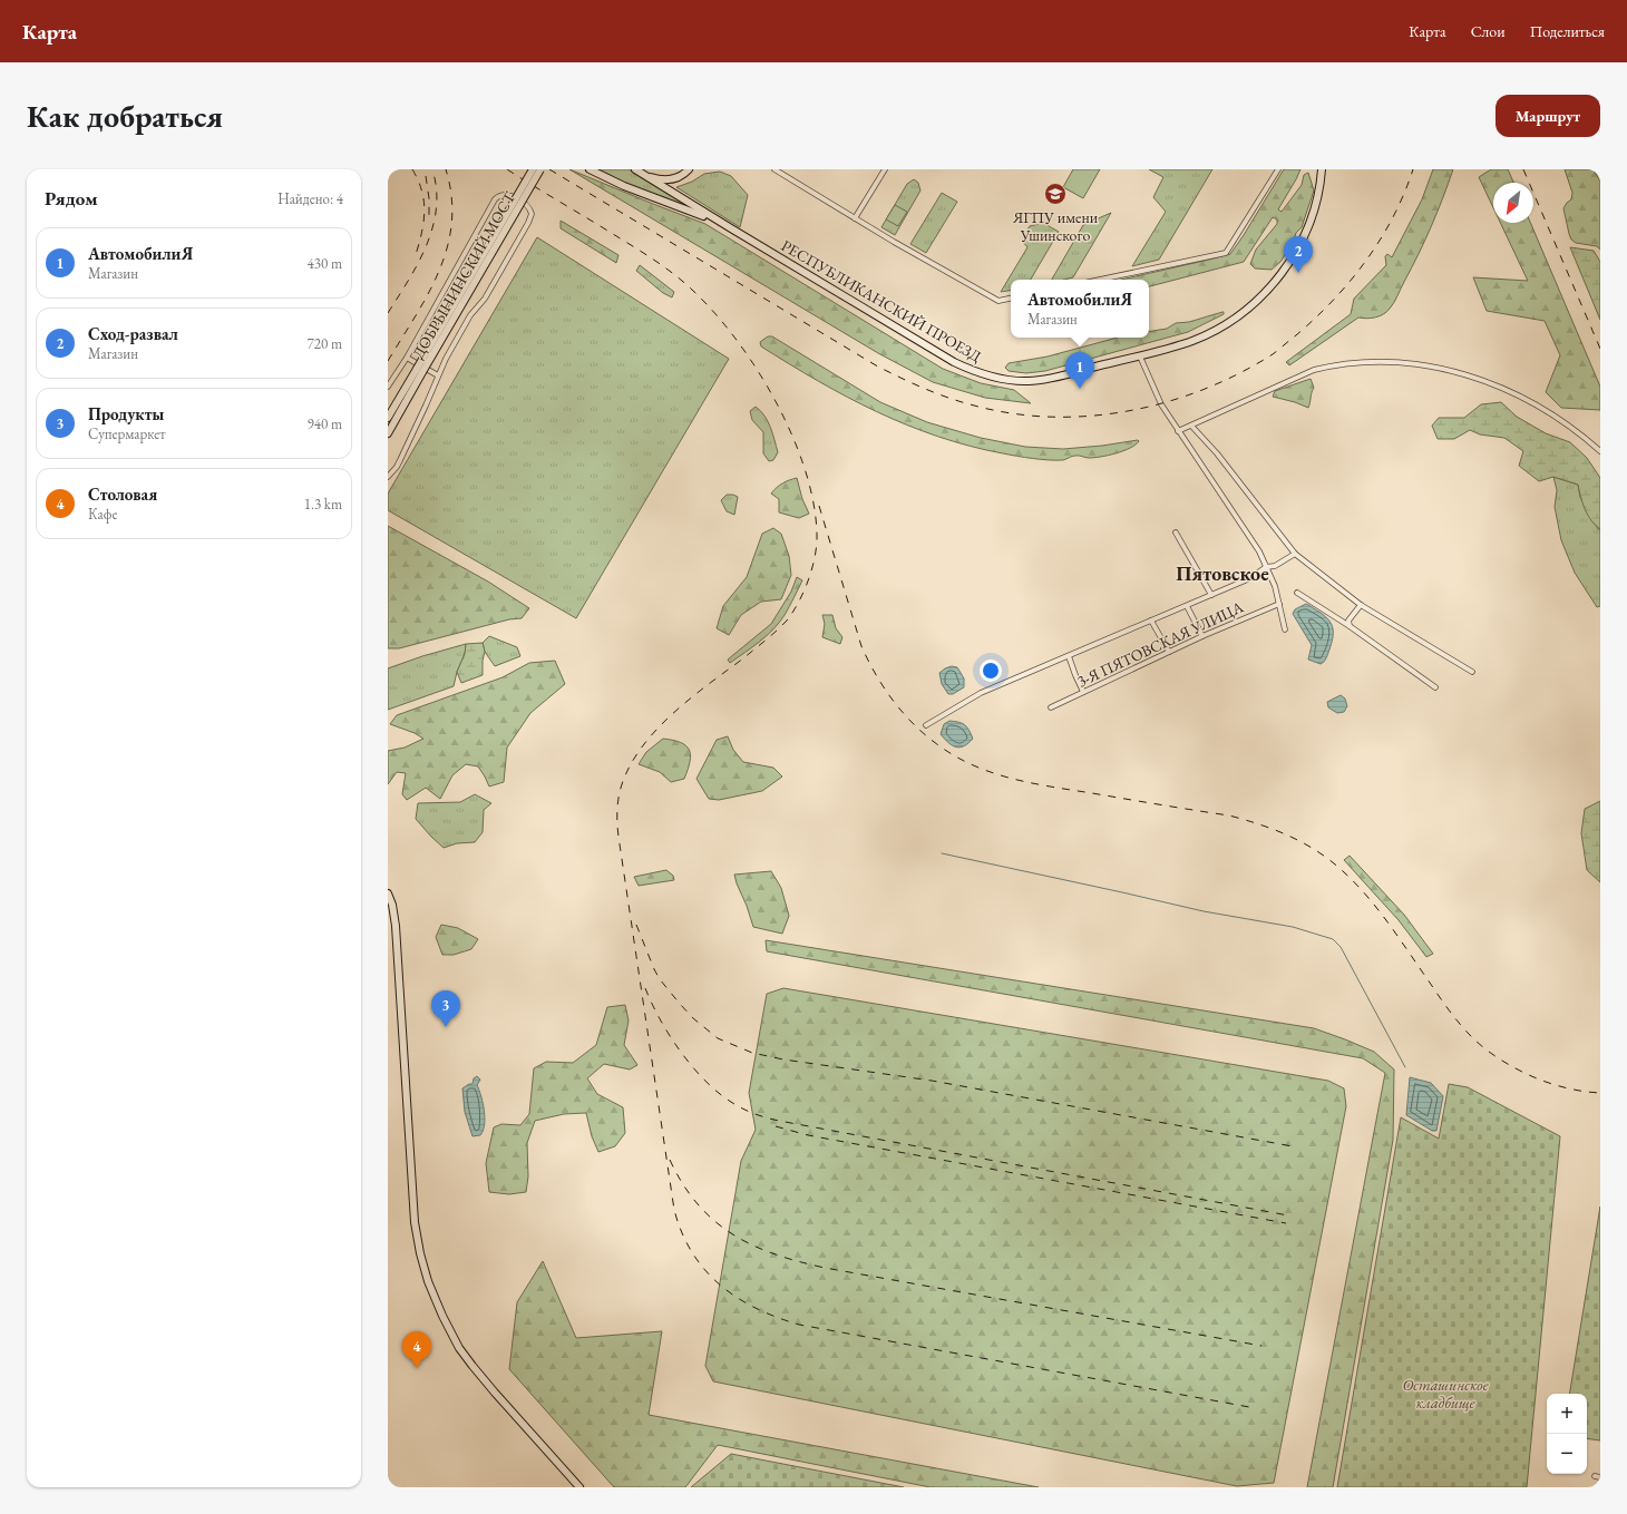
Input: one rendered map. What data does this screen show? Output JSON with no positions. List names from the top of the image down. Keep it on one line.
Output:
{"streets":{"street":["ДОБРЫНИНСКИЙ МОСТ","РЕСПУБЛИКАНСКИЙ ПРОЕЗД","3-Я ПЯТОВСКАЯ УЛИЦА"]},"districts":["Пятовское"],"parks":["Осташинское кладбище"],"places":{"school or university":["ЯГПУ имени Ушинского"]},"north":"bottom left","page":{"header":"Карта","nav":["Карта","Слои","Поделиться"],"buttons":"Маршрут","title":"Как добраться","heading":["Рядом","Найдено: 4"],"list":[{"mark":"1","name":"АвтомобилиЯ","note":"Магазин","value":"430 m"},{"mark":"2","name":"Сход-развал","note":"Магазин","value":"720 m"},{"mark":"3","name":"Продукты","note":"Супермаркет","value":"940 m"},{"mark":"4","name":"Столовая","note":"Кафе","value":"1.3 km"}],"pins":["2","1","3","4"],"popup":["АвтомобилиЯ","Магазин"],"map_buttons":["+","−"]}}
